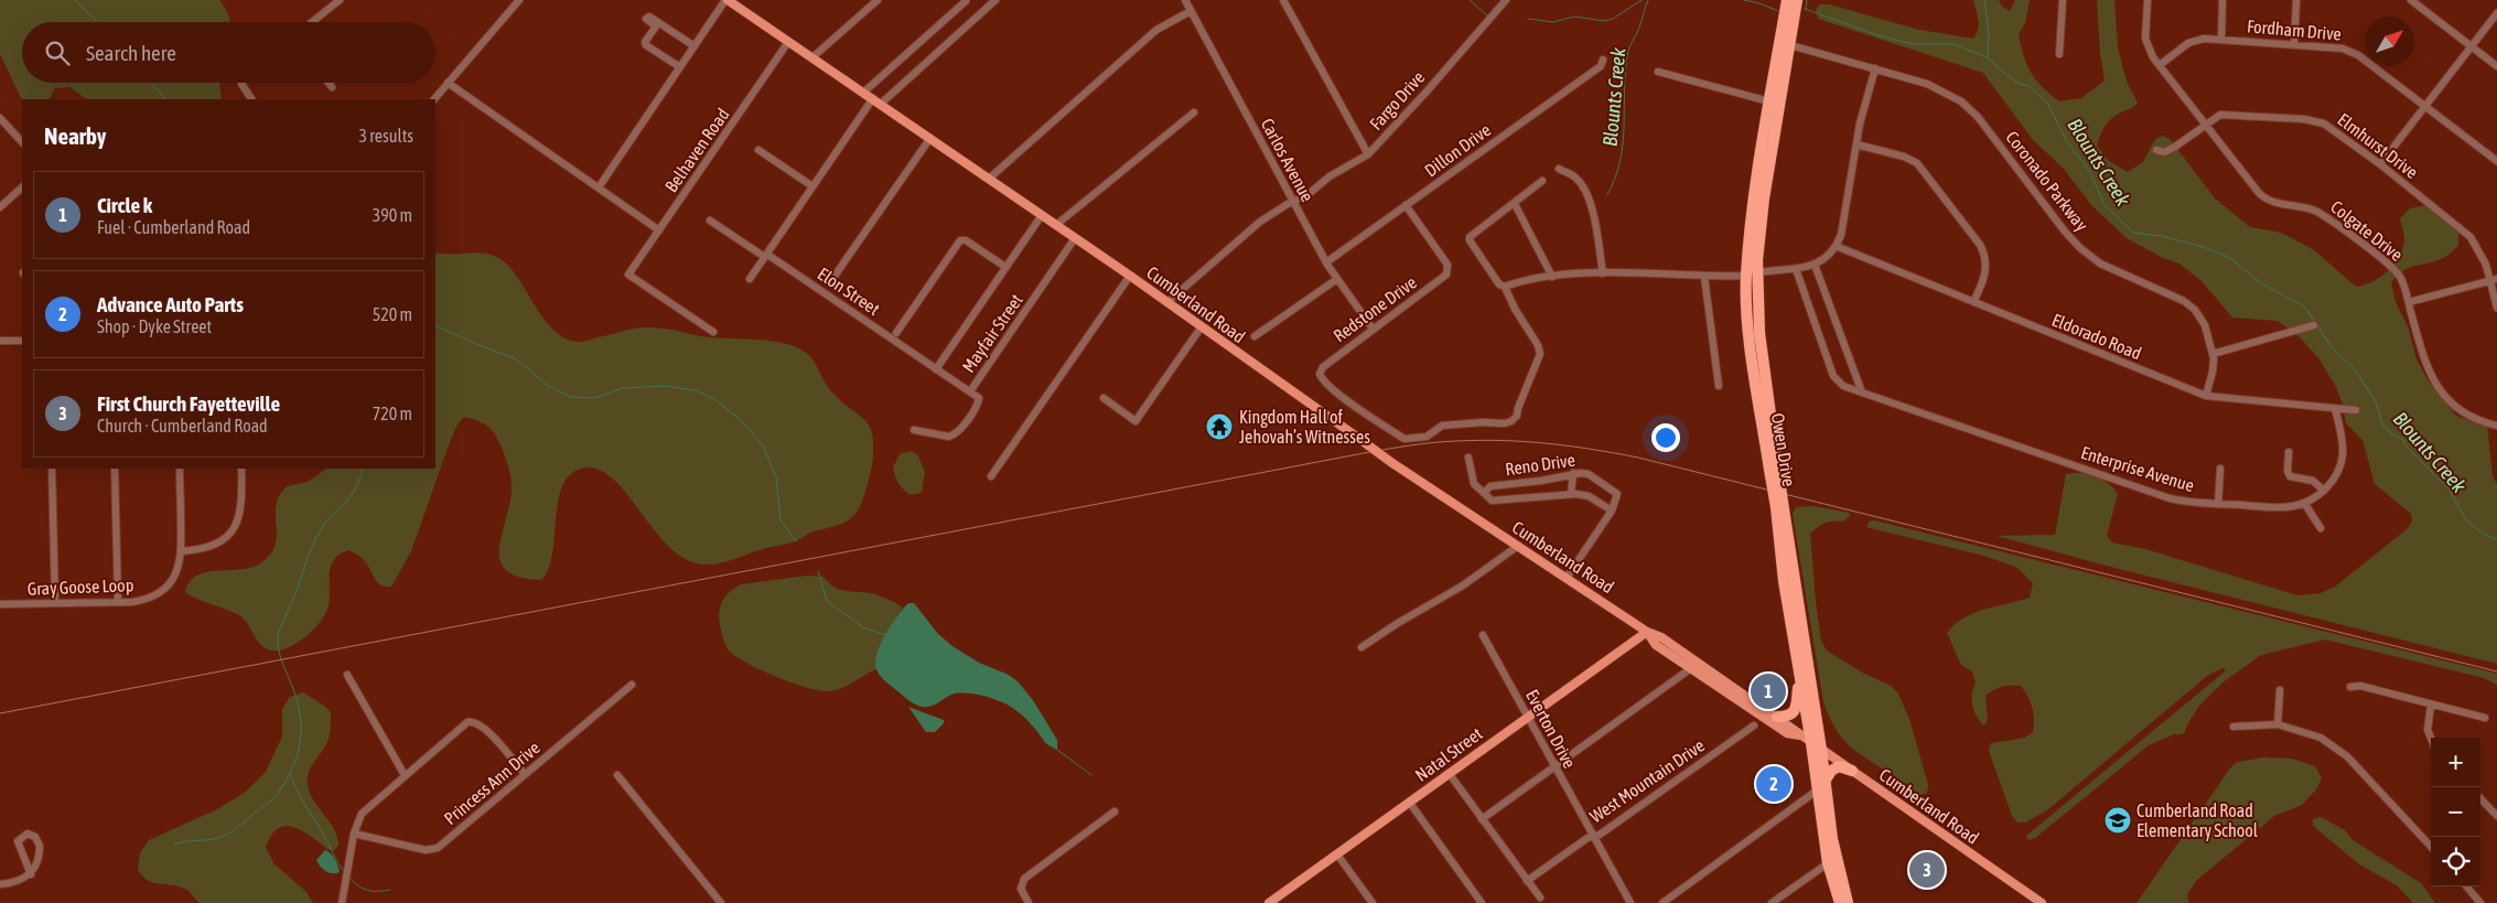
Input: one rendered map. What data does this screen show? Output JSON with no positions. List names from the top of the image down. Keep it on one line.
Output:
{"streets":{"highway":["Owen Drive"],"main road":["Cumberland Road","Natal Street"],"street":["Fordham Drive","Fargo Drive","Elmhurst Drive","Belhaven Road","Dillon Drive","Carlos Avenue","Coronado Parkway","Colgate Drive","Elon Street","Redstone Drive","Mayfair Street","Eldorado Road","Reno Drive","Enterprise Avenue","Gray Goose Loop","Everton Drive","West Mountain Drive","Princess Ann Drive"]},"crossings":[["Fordham Drive","Colgate Drive"],["Fargo Drive","Carlos Avenue"],["Fargo Drive","Cumberland Road"],["Elmhurst Drive","Colgate Drive"],["Belhaven Road","Cumberland Road"],["Dillon Drive","Carlos Avenue"],["Dillon Drive","Redstone Drive"],["Carlos Avenue","Redstone Drive"],["Coronado Parkway","Eldorado Road"],["Coronado Parkway","Owen Drive"],["Elon Street","Mayfair Street"],["Cumberland Road","Mayfair Street"],["Cumberland Road","Owen Drive"],["Cumberland Road","Natal Street"],["Eldorado Road","Enterprise Avenue"],["Everton Drive","Natal Street"],["Everton Drive","West Mountain Drive"]],"water":["Blounts Creek"],"places":{"temple":["Kingdom Hall of Jehovah’s Witnesses"],"school or university":["Cumberland Road Elementary School"]},"north":"top right","page":{"search":"Search here","heading":["Nearby","3 results"],"list":[{"mark":"1","name":"Circle k","note":"Fuel · Cumberland Road","value":"390 m"},{"mark":"2","name":"Advance Auto Parts","note":"Shop · Dyke Street","value":"520 m"},{"mark":"3","name":"First Church Fayetteville","note":"Church · Cumberland Road","value":"720 m"}],"pins":["1","2","3"],"map_buttons":["+","−"]}}
